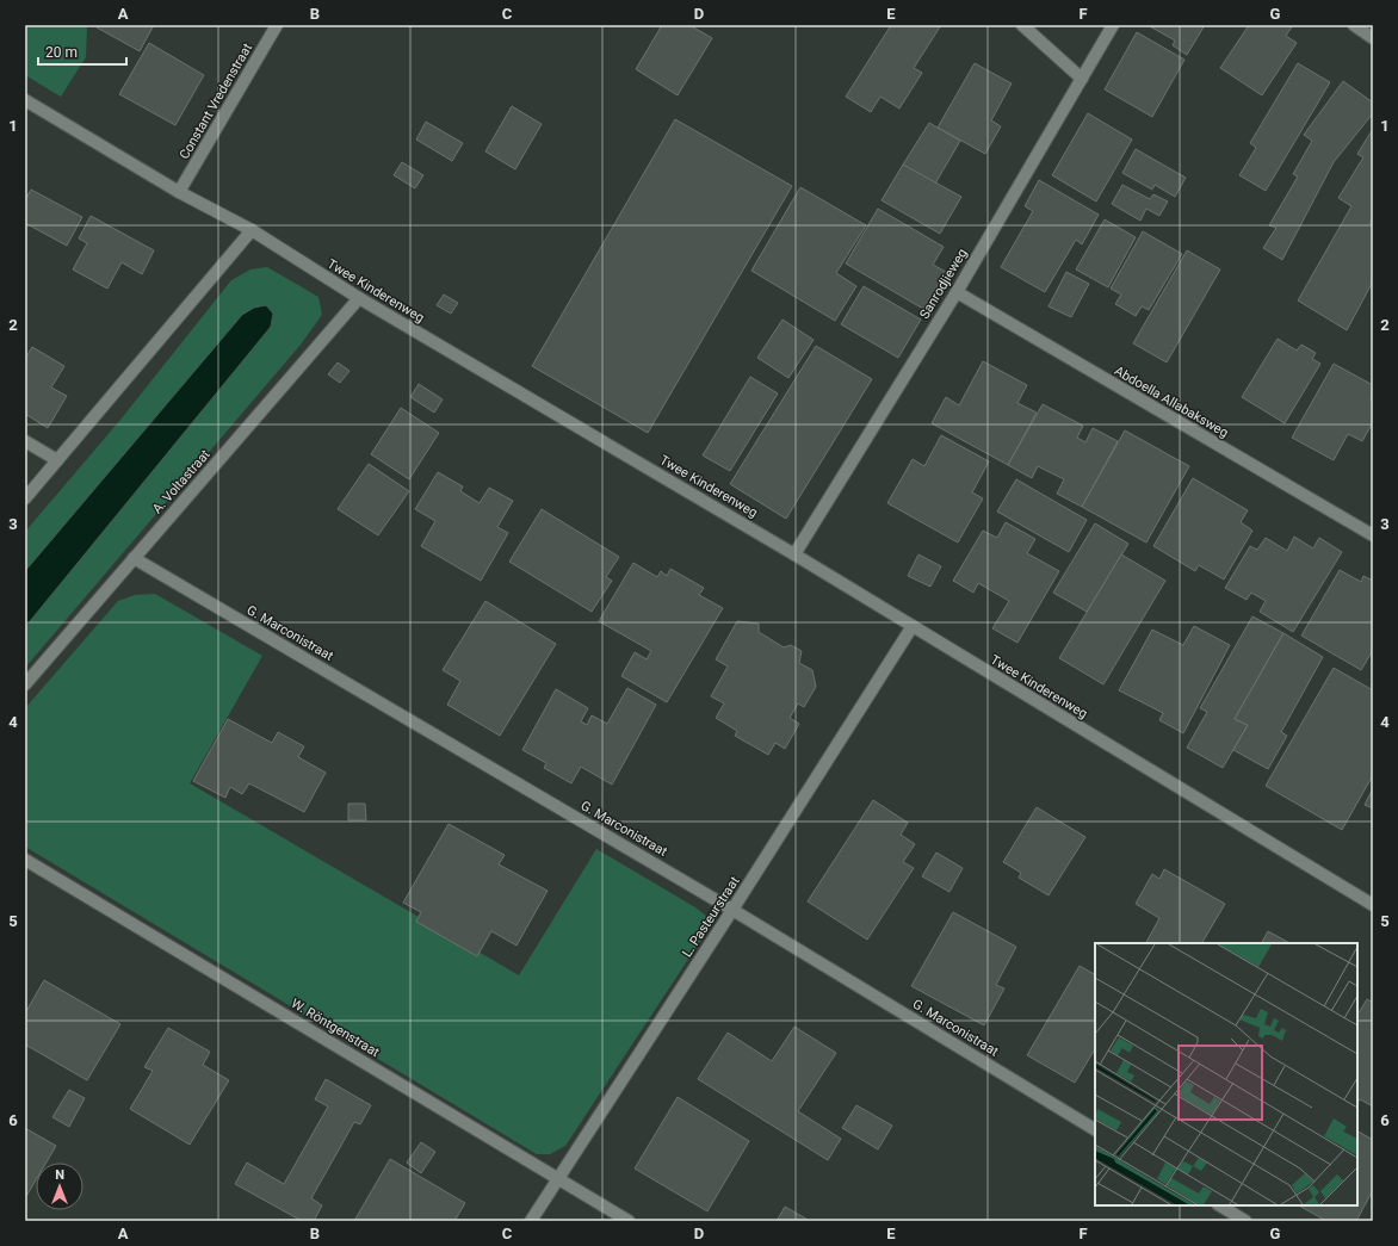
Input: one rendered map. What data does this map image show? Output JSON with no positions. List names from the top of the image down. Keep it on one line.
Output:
{"streets":{"street":["Constant Vredenstraat","Sanrodjieweg","Twee Kinderenweg","Abdoella Allabaksweg","A. Voltastraat","G. Marconistraat","L. Pasteurstraat","W. Röntgenstraat"]},"crossings":[["Constant Vredenstraat","Twee Kinderenweg"],["Sanrodjieweg","Twee Kinderenweg"],["Sanrodjieweg","Abdoella Allabaksweg"],["Twee Kinderenweg","A. Voltastraat"],["Twee Kinderenweg","L. Pasteurstraat"],["A. Voltastraat","G. Marconistraat"],["G. Marconistraat","L. Pasteurstraat"],["L. Pasteurstraat","W. Röntgenstraat"]],"scale_bar":"20 m","north":"top","grid":{"columns":["A","B","C","D","E","F","G"],"rows":["1","2","3","4","5","6"]}}
